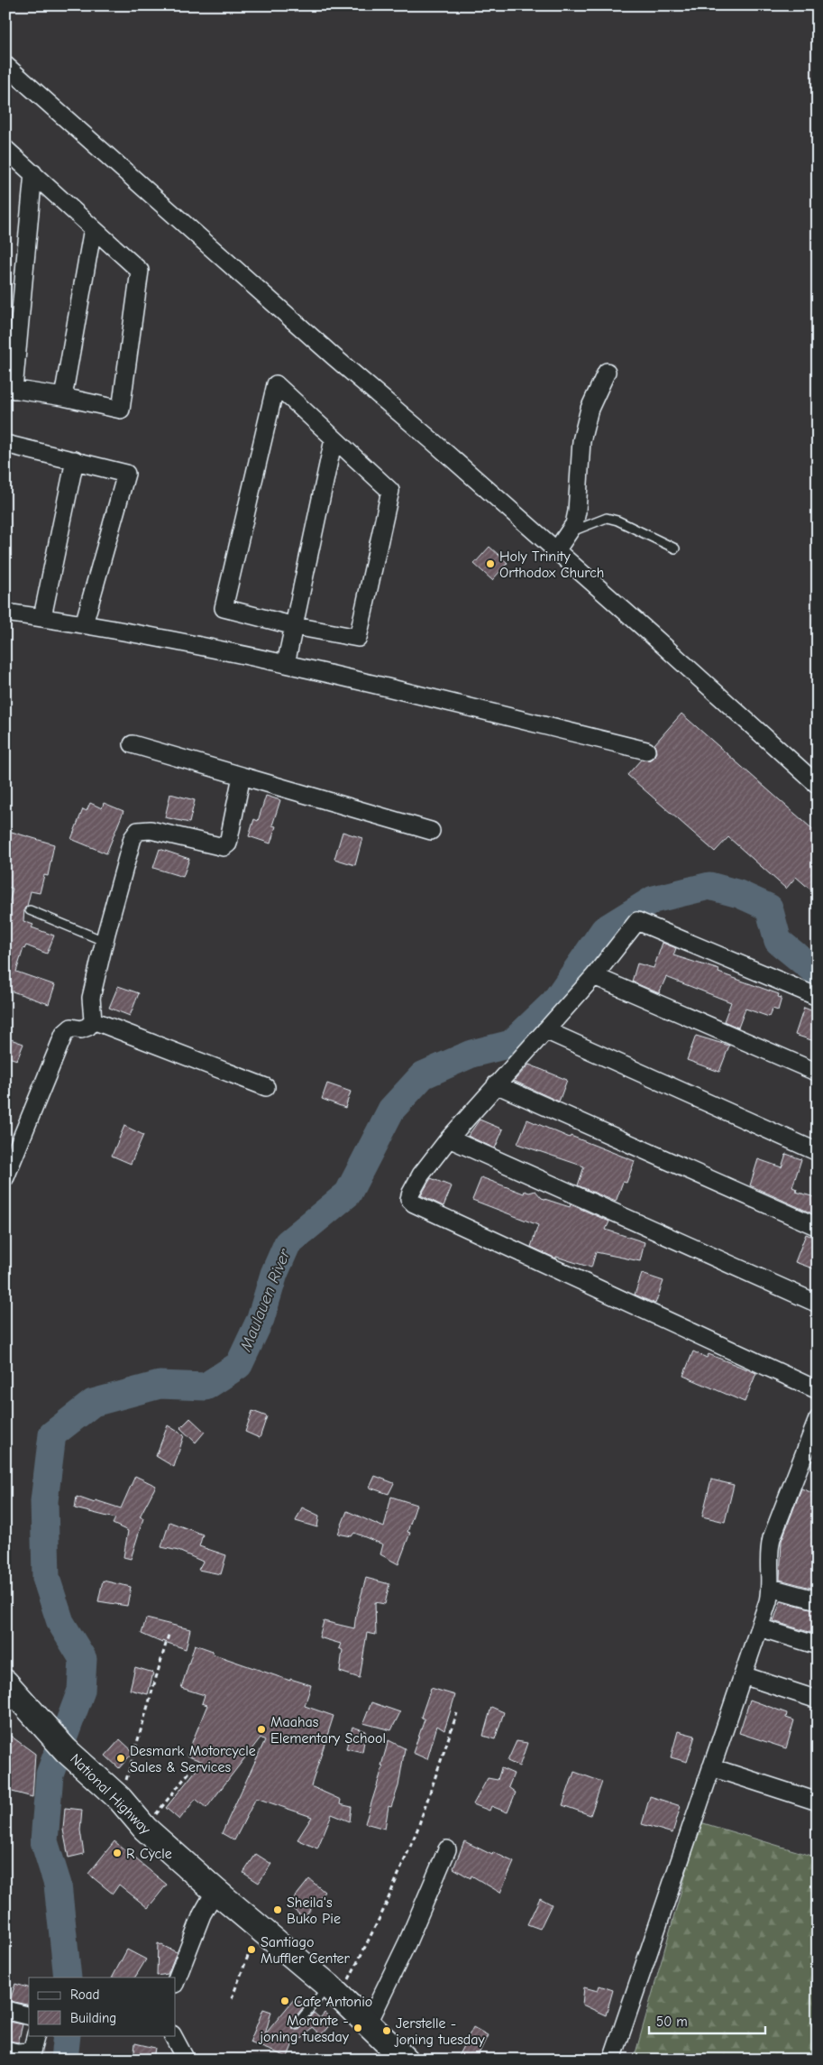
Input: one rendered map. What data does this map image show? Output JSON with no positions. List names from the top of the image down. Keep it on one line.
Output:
{"streets":{"main road":["National Highway"]},"water":["Maulauen River"],"places":["Holy Trinity Orthodox Church","Maahas Elementary School","Desmark Motorcycle Sales & Services","R Cycle","Sheila's Buko Pie","Santiago Muffler Center","Cafe Antonio","Morante - joning tuesday","Jerstelle - joning tuesday"],"legend":["Road","Building"],"scale_bar":"50 m"}
